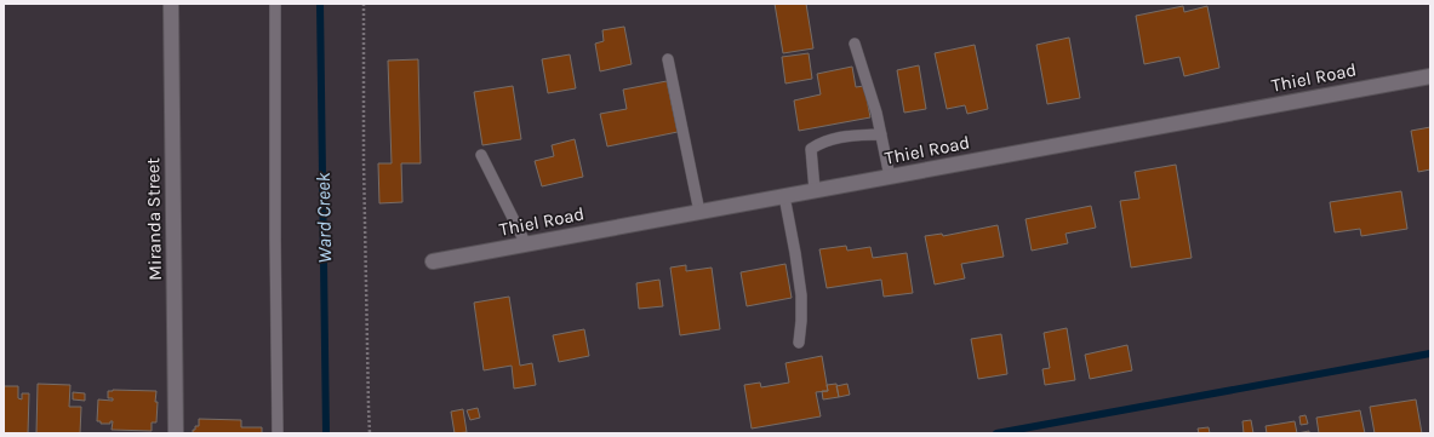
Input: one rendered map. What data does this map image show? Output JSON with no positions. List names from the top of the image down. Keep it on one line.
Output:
{"streets":{"street":["Thiel Road","Miranda Street"]},"water":["Ward Creek"]}
